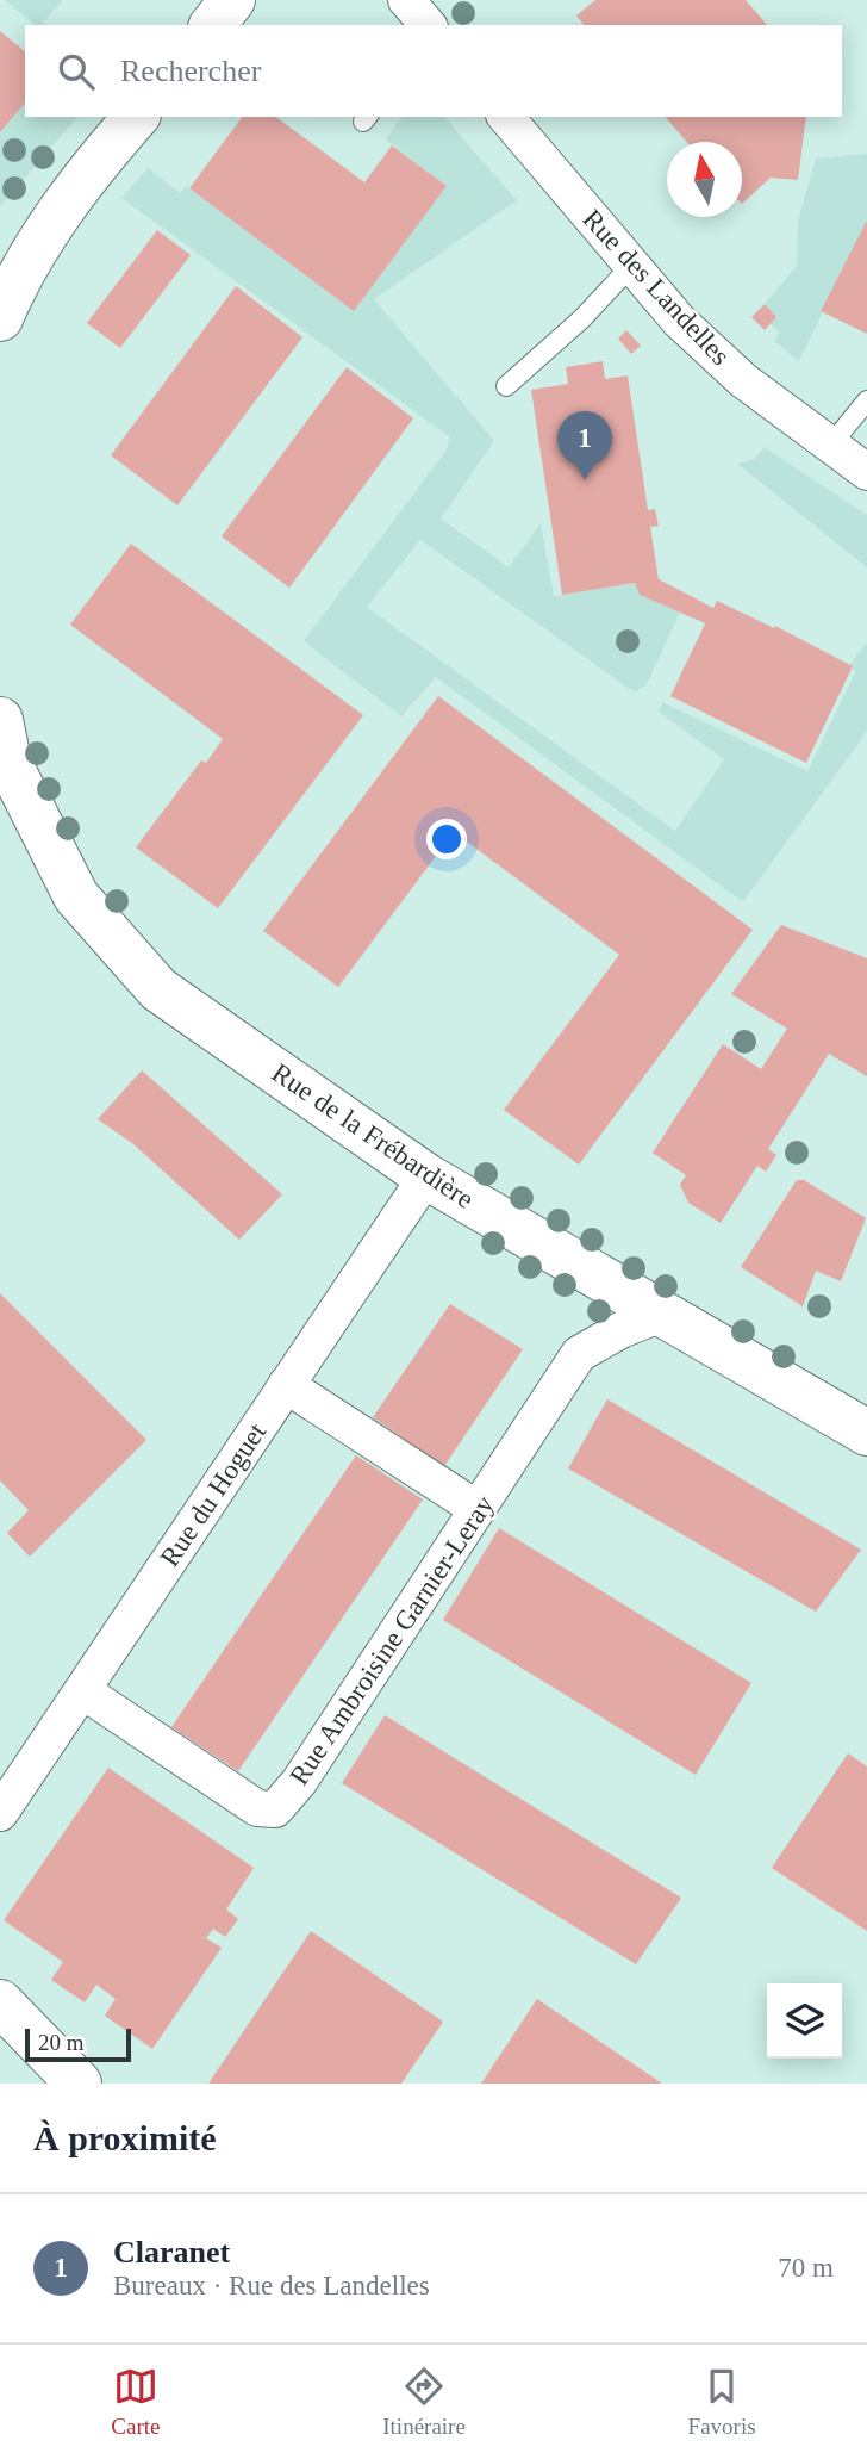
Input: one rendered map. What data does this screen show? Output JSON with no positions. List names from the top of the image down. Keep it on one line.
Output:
{"streets":{"street":["Rue des Landelles","Rue de la Frébardière","Rue du Hoguet","Rue Ambroisine Garnier-Leray"]},"crossings":[["Rue de la Frébardière","Rue du Hoguet"],["Rue de la Frébardière","Rue Ambroisine Garnier-Leray"],["Rue du Hoguet","Rue Ambroisine Garnier-Leray"]],"scale_bar":"20 m","north":"top","page":{"search":"Rechercher","pins":"1","scale":"20 m","heading":"À proximité","list":[{"mark":"1","name":"Claranet","note":"Bureaux · Rue des Landelles","value":"70 m"}],"nav":["Carte","Itinéraire","Favoris"]}}
